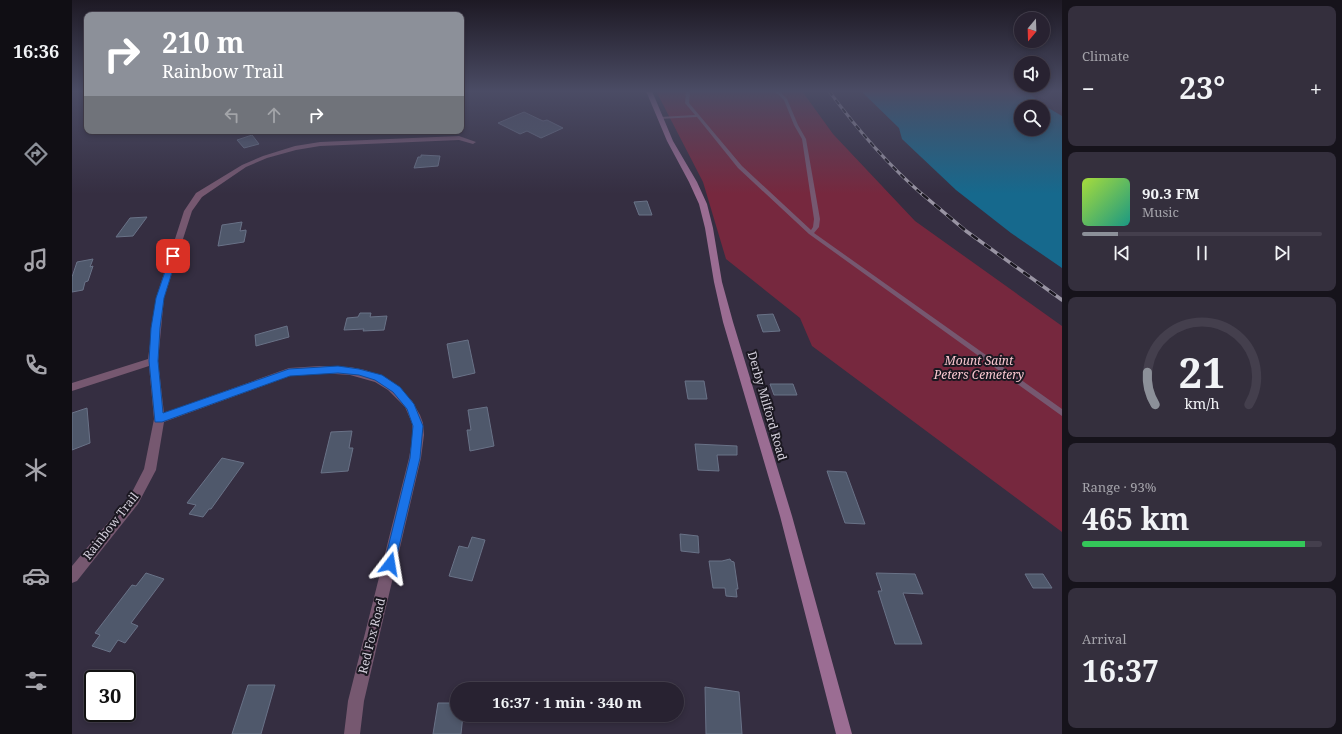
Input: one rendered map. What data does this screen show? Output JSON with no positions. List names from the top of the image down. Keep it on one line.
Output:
{"streets":{"main road":["Derby Milford Road"],"street":["Rainbow Trail","Red Fox Road"]},"crossings":[["Rainbow Trail","Red Fox Road"]],"parks":["Mount Saint Peters Cemetery"],"north":"bottom","page":{"tabs":"16:36","tile":["Climate",["Range · 93%","465 km"],["Arrival","16:37"]],"turn":["210 m","Rainbow Trail"],"heat":["−","23°","+"],"song":["90.3 FM","Music"],"limit":"30","trip":"16:37 · 1 min · 340 m","gauge":["21","km/h"]}}
